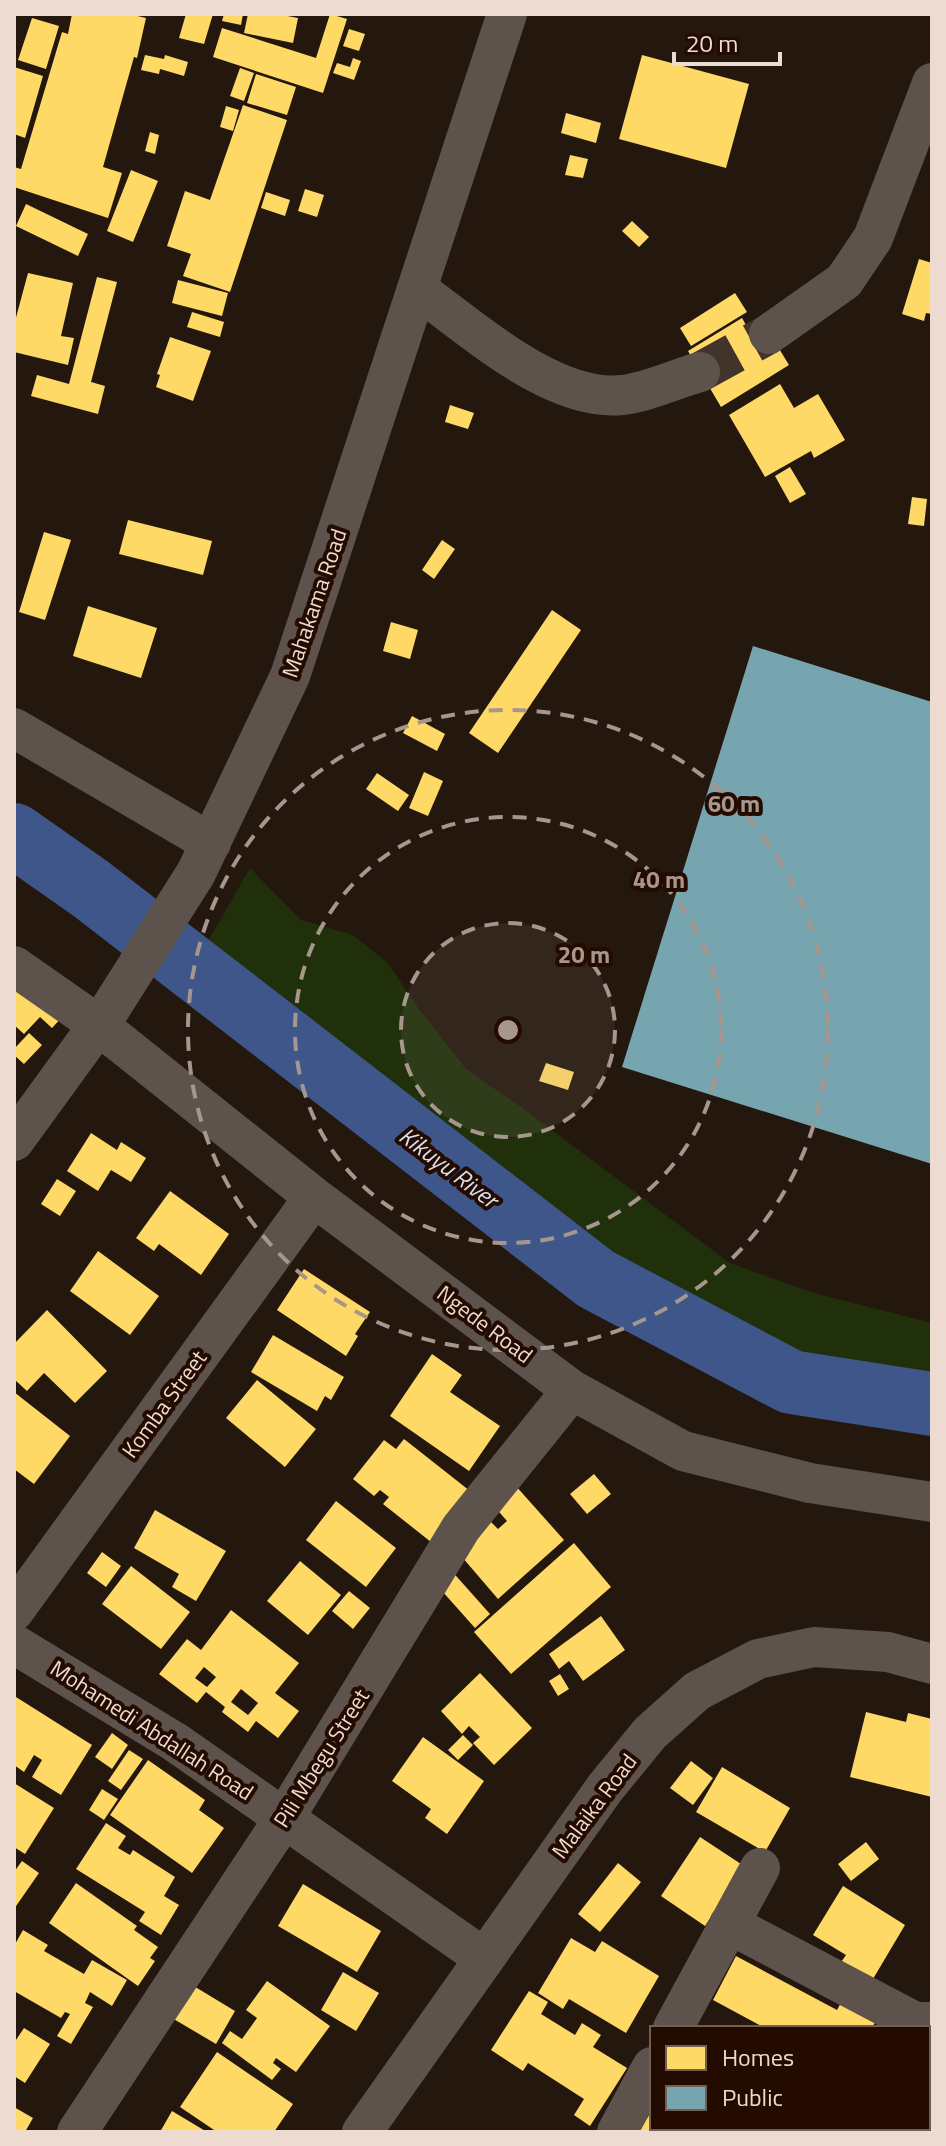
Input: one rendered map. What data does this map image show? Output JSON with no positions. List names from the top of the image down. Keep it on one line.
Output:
{"streets":{"street":["Mahakama Road","Ngede Road","Komba Street","Mohamedi Abdallah Road","Pili Mbegu Street","Malaika Road"]},"crossings":[["Mahakama Road","Ngede Road"],["Ngede Road","Komba Street"],["Ngede Road","Pili Mbegu Street"],["Mohamedi Abdallah Road","Pili Mbegu Street"],["Mohamedi Abdallah Road","Malaika Road"]],"water":["Kikuyu River"],"legend":["Homes","Public"],"scale_bar":"20 m","rings":["60 m","40 m","20 m"]}
